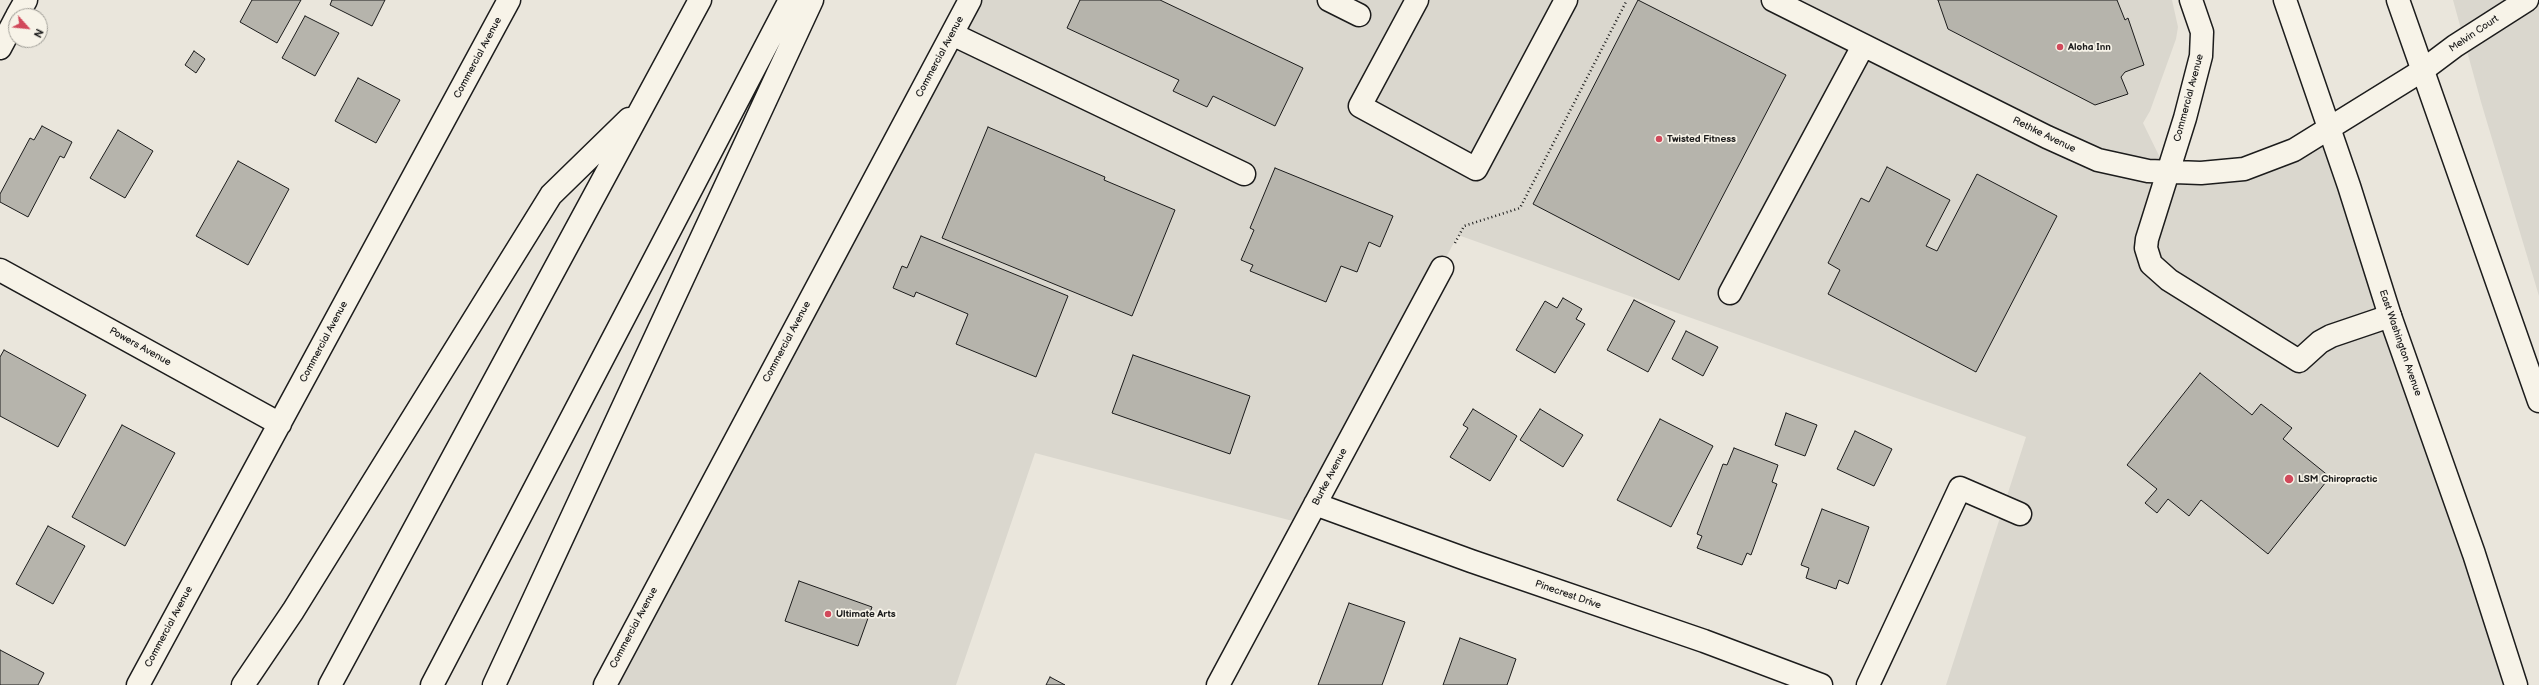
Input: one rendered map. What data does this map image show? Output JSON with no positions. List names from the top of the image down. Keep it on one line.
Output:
{"streets":{"main road":["Melvin Court","Commercial Avenue","Rethke Avenue","East Washington Avenue","Powers Avenue","Burke Avenue","Pinecrest Drive"]},"crossings":[["Melvin Court","Rethke Avenue"],["Melvin Court","East Washington Avenue"],["Commercial Avenue","Rethke Avenue"],["Commercial Avenue","East Washington Avenue"],["Commercial Avenue","Powers Avenue"],["Rethke Avenue","East Washington Avenue"],["Burke Avenue","Pinecrest Drive"]],"places":["Aloha Inn","Twisted Fitness","LSM Chiropractic","Ultimate Arts"],"north":"bottom right"}
